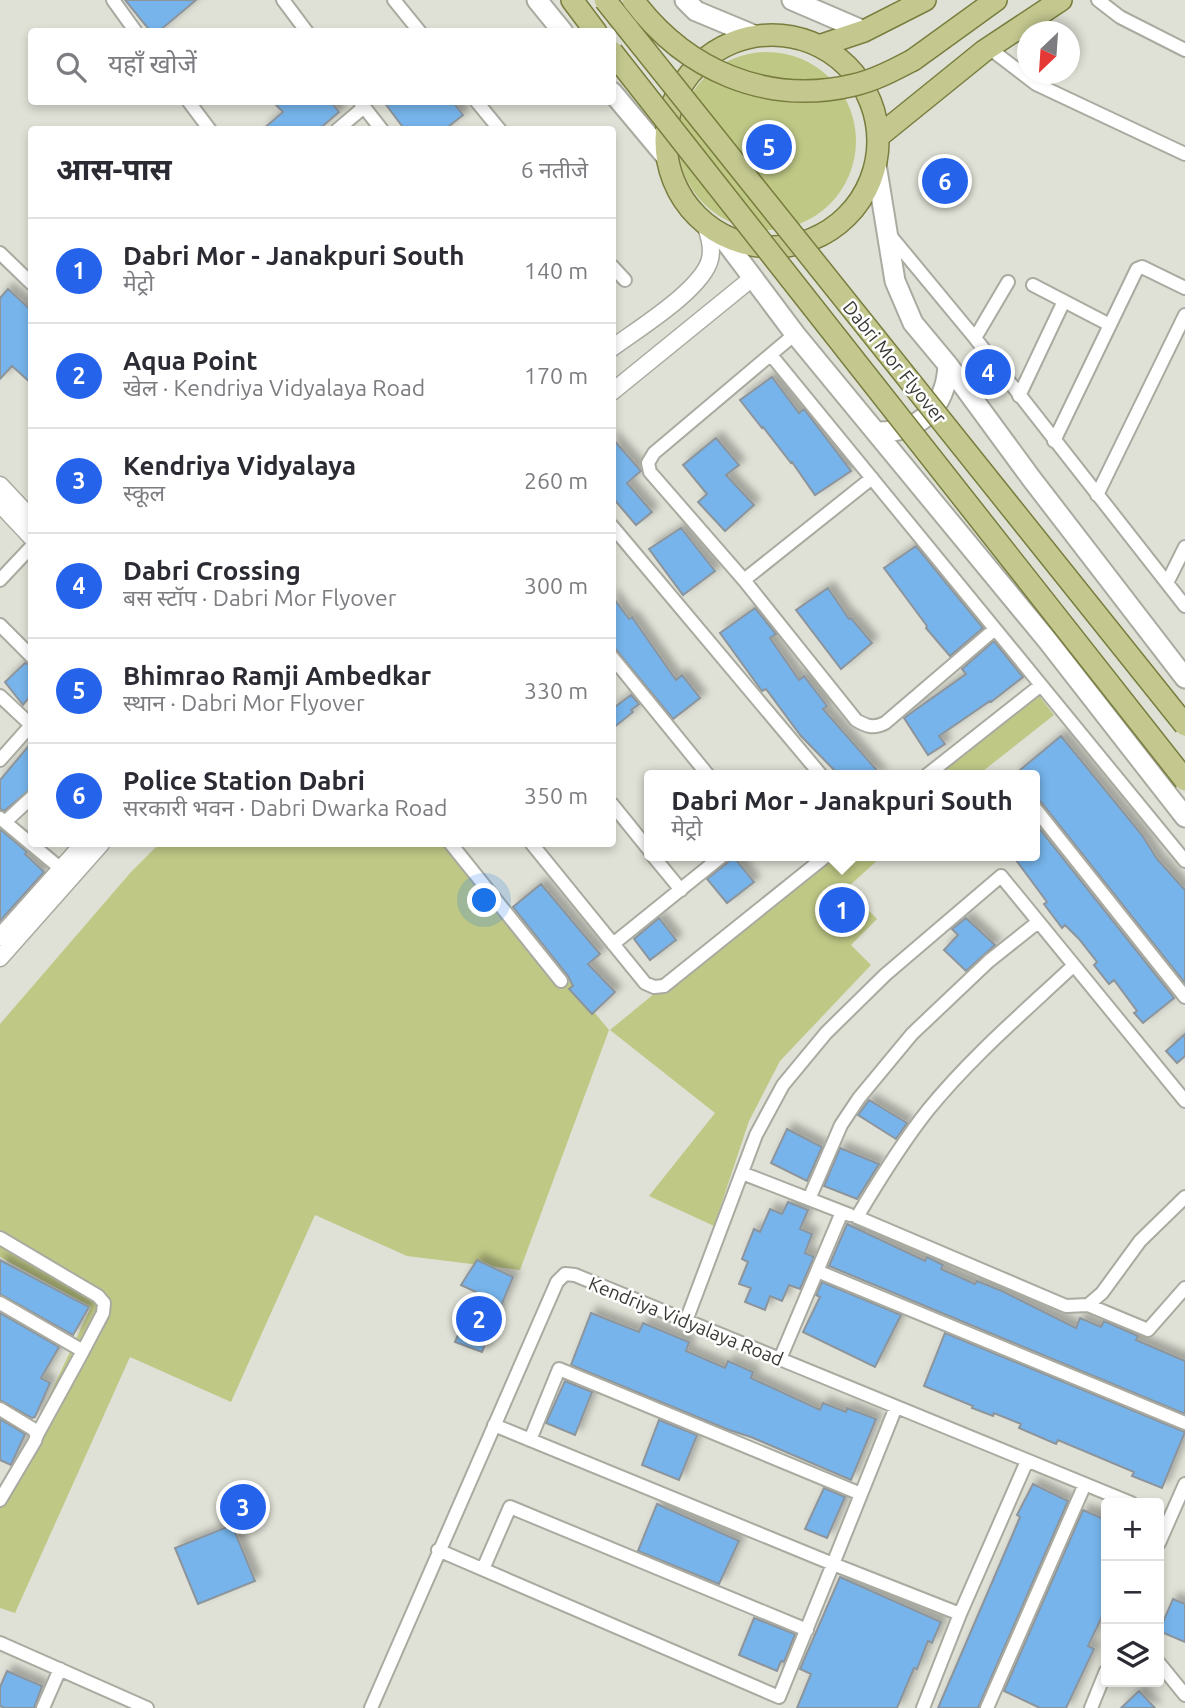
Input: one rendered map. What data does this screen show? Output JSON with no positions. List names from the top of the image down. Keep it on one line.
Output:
{"streets":{"main road":["Dabri Mor Flyover"],"street":["Kendriya Vidyalaya Road"]},"north":"bottom left","page":{"search":"यहाँ खोजें","pins":["5","6","4","1","2","3"],"heading":["आस-पास","6 नतीजे"],"list":[{"mark":"1","name":"Dabri Mor - Janakpuri South","note":"मेट्रो","value":"140 m"},{"mark":"2","name":"Aqua Point","note":"खेल · Kendriya Vidyalaya Road","value":"170 m"},{"mark":"3","name":"Kendriya Vidyalaya","note":"स्कूल","value":"260 m"},{"mark":"4","name":"Dabri Crossing","note":"बस स्टॉप · Dabri Mor Flyover","value":"300 m"},{"mark":"5","name":"Bhimrao Ramji Ambedkar","note":"स्थान · Dabri Mor Flyover","value":"330 m"},{"mark":"6","name":"Police Station Dabri","note":"सरकारी भवन · Dabri Dwarka Road","value":"350 m"}],"popup":["Dabri Mor - Janakpuri South","मेट्रो"],"map_buttons":["+","−"]}}
